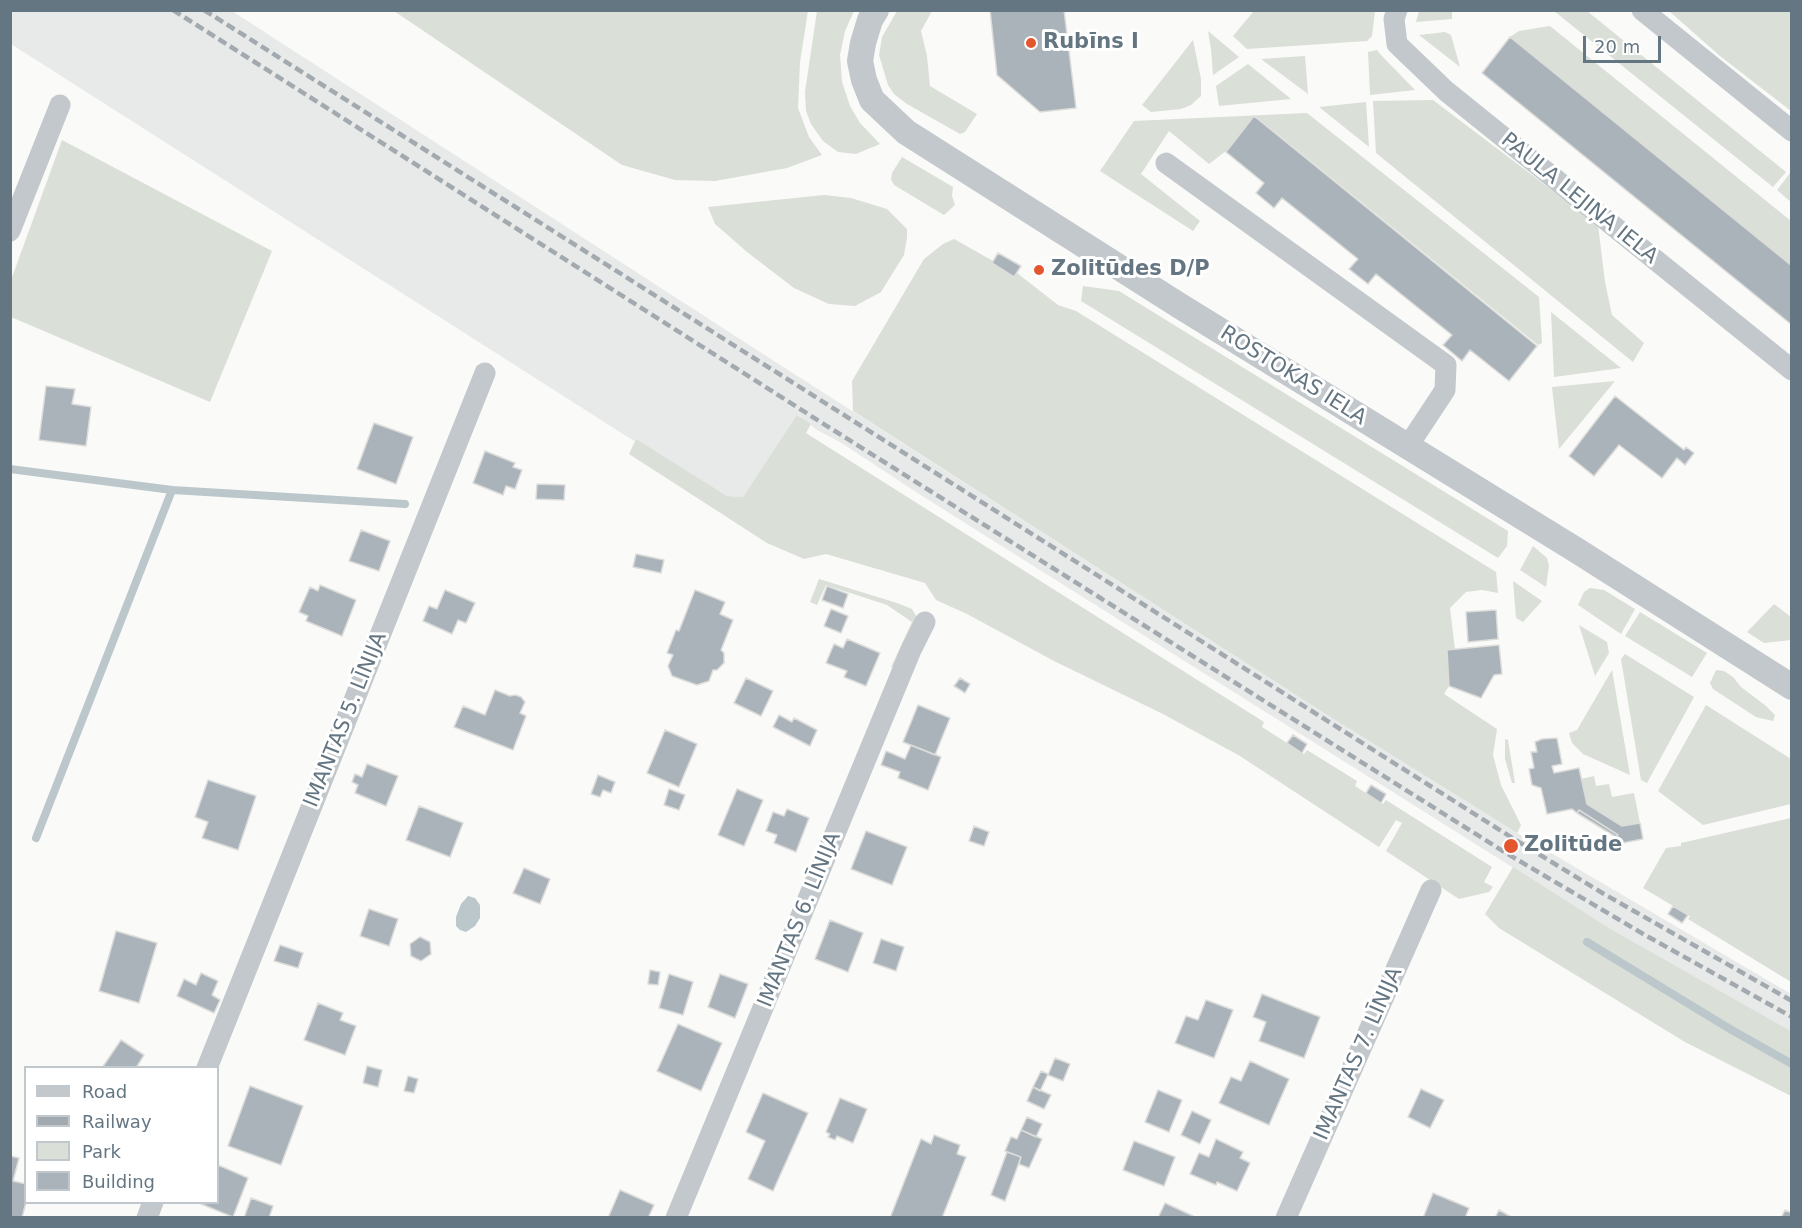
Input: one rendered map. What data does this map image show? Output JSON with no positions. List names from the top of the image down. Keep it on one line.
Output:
{"streets":{"street":["PAULA LEJIŅA IELA","ROSTOKAS IELA","IMANTAS 5. LĪNIJA","IMANTAS 6. LĪNIJA","IMANTAS 7. LĪNIJA"]},"places":["Rubīns I","Zolitūdes D/P","Zolitūde"],"legend":["Road","Railway","Park","Building"],"scale_bar":"20 m"}
